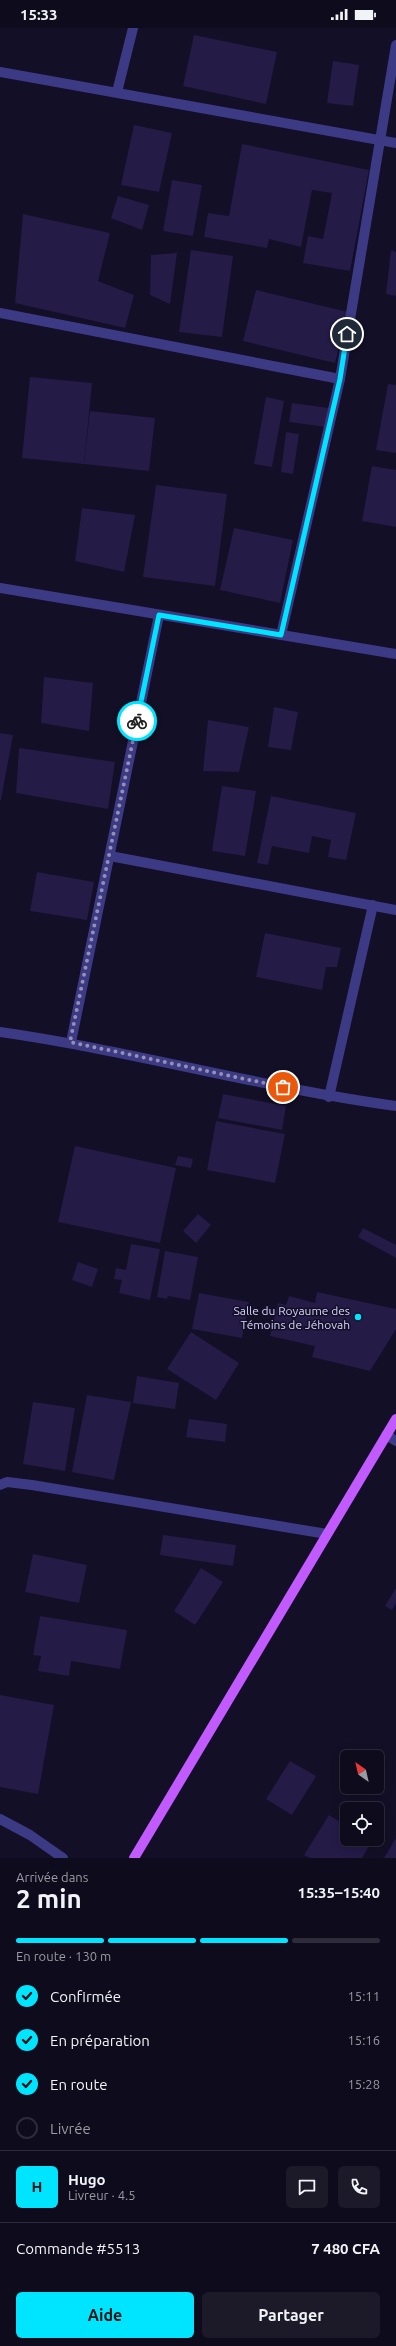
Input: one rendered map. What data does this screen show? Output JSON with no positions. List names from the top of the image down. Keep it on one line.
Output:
{"places":["Salle du Royaume des Témoins de Jéhovah"],"north":"top left","page":{"status":"15:33","heading":["2 min","Arrivée dans","15:35–15:40"],"panel":["Hugo","Livreur · 4.5","Commande #5513","7 480 CFA"],"bar":"En route · 130 m","list":[["Confirmée","15:11"],["En préparation","15:16"],["En route","15:28"],"Livrée"],"round":"H","buttons":["Aide","Partager"]}}
